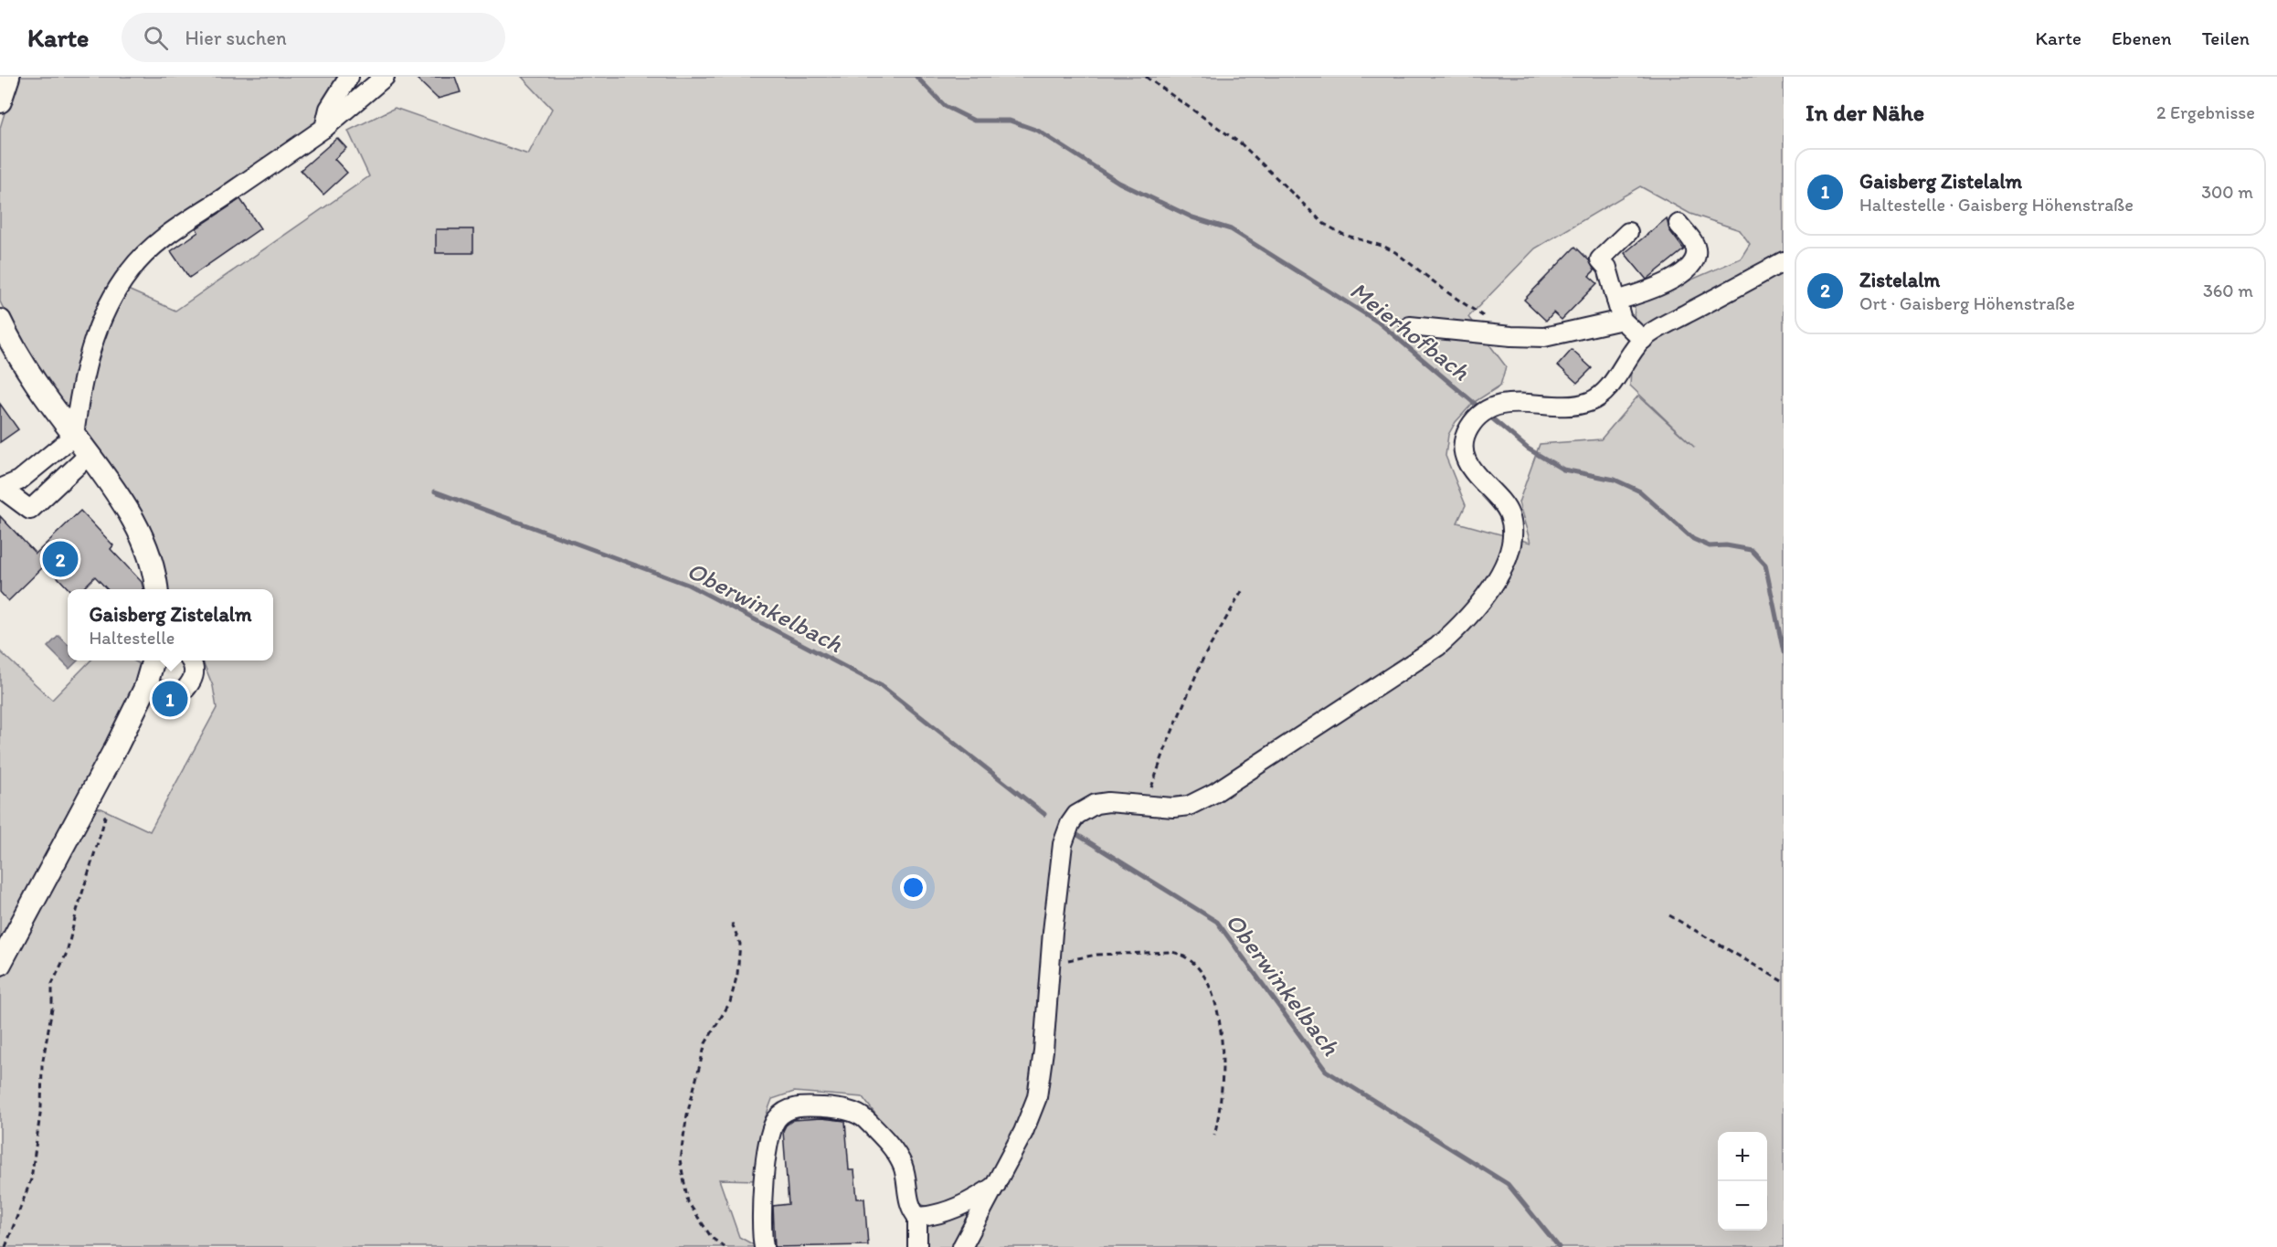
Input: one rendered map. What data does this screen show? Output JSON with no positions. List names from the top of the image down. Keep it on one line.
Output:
{"water":["Meierhofbach","Oberwinkelbach"],"page":{"header":"Karte","search":"Hier suchen","nav":["Karte","Ebenen","Teilen"],"heading":["In der Nähe","2 Ergebnisse"],"list":[{"mark":"1","name":"Gaisberg Zistelalm","note":"Haltestelle · Gaisberg Höhenstraße","value":"300 m"},{"mark":"2","name":"Zistelalm","note":"Ort · Gaisberg Höhenstraße","value":"360 m"}],"pins":["2","1"],"popup":["Gaisberg Zistelalm","Haltestelle"],"map_buttons":["+","−"]}}
